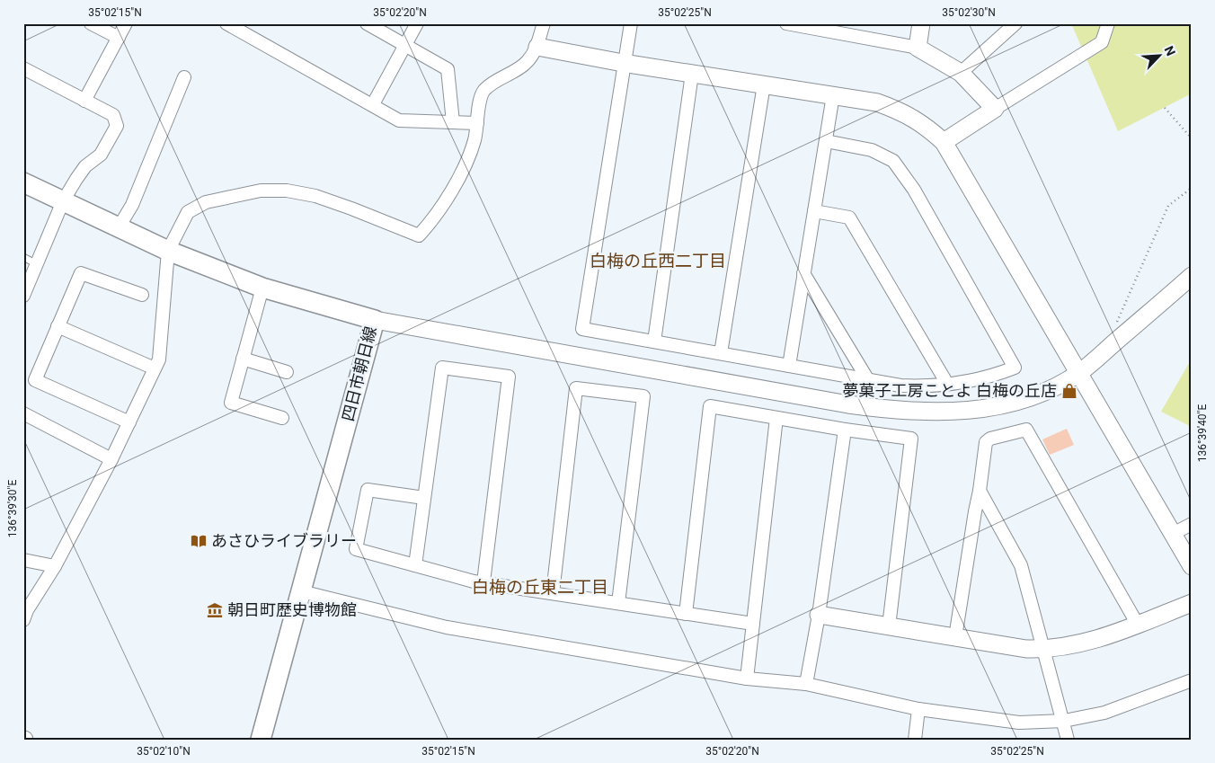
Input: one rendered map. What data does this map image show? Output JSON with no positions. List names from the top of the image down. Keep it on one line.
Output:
{"streets":{"main road":["四日市朝日線"]},"districts":["白梅の丘西二丁目","白梅の丘東二丁目"],"places":{"shop":["夢菓子工房ことよ 白梅の丘店"],"library":["あさひライブラリー"],"museum":["朝日町歴史博物館"]},"north":"top right","coordinates":["35°02'15\"N","35°02'20\"N","35°02'25\"N","35°02'30\"N","136°39'40\"E","136°39'30\"E","35°02'10\"N"]}
